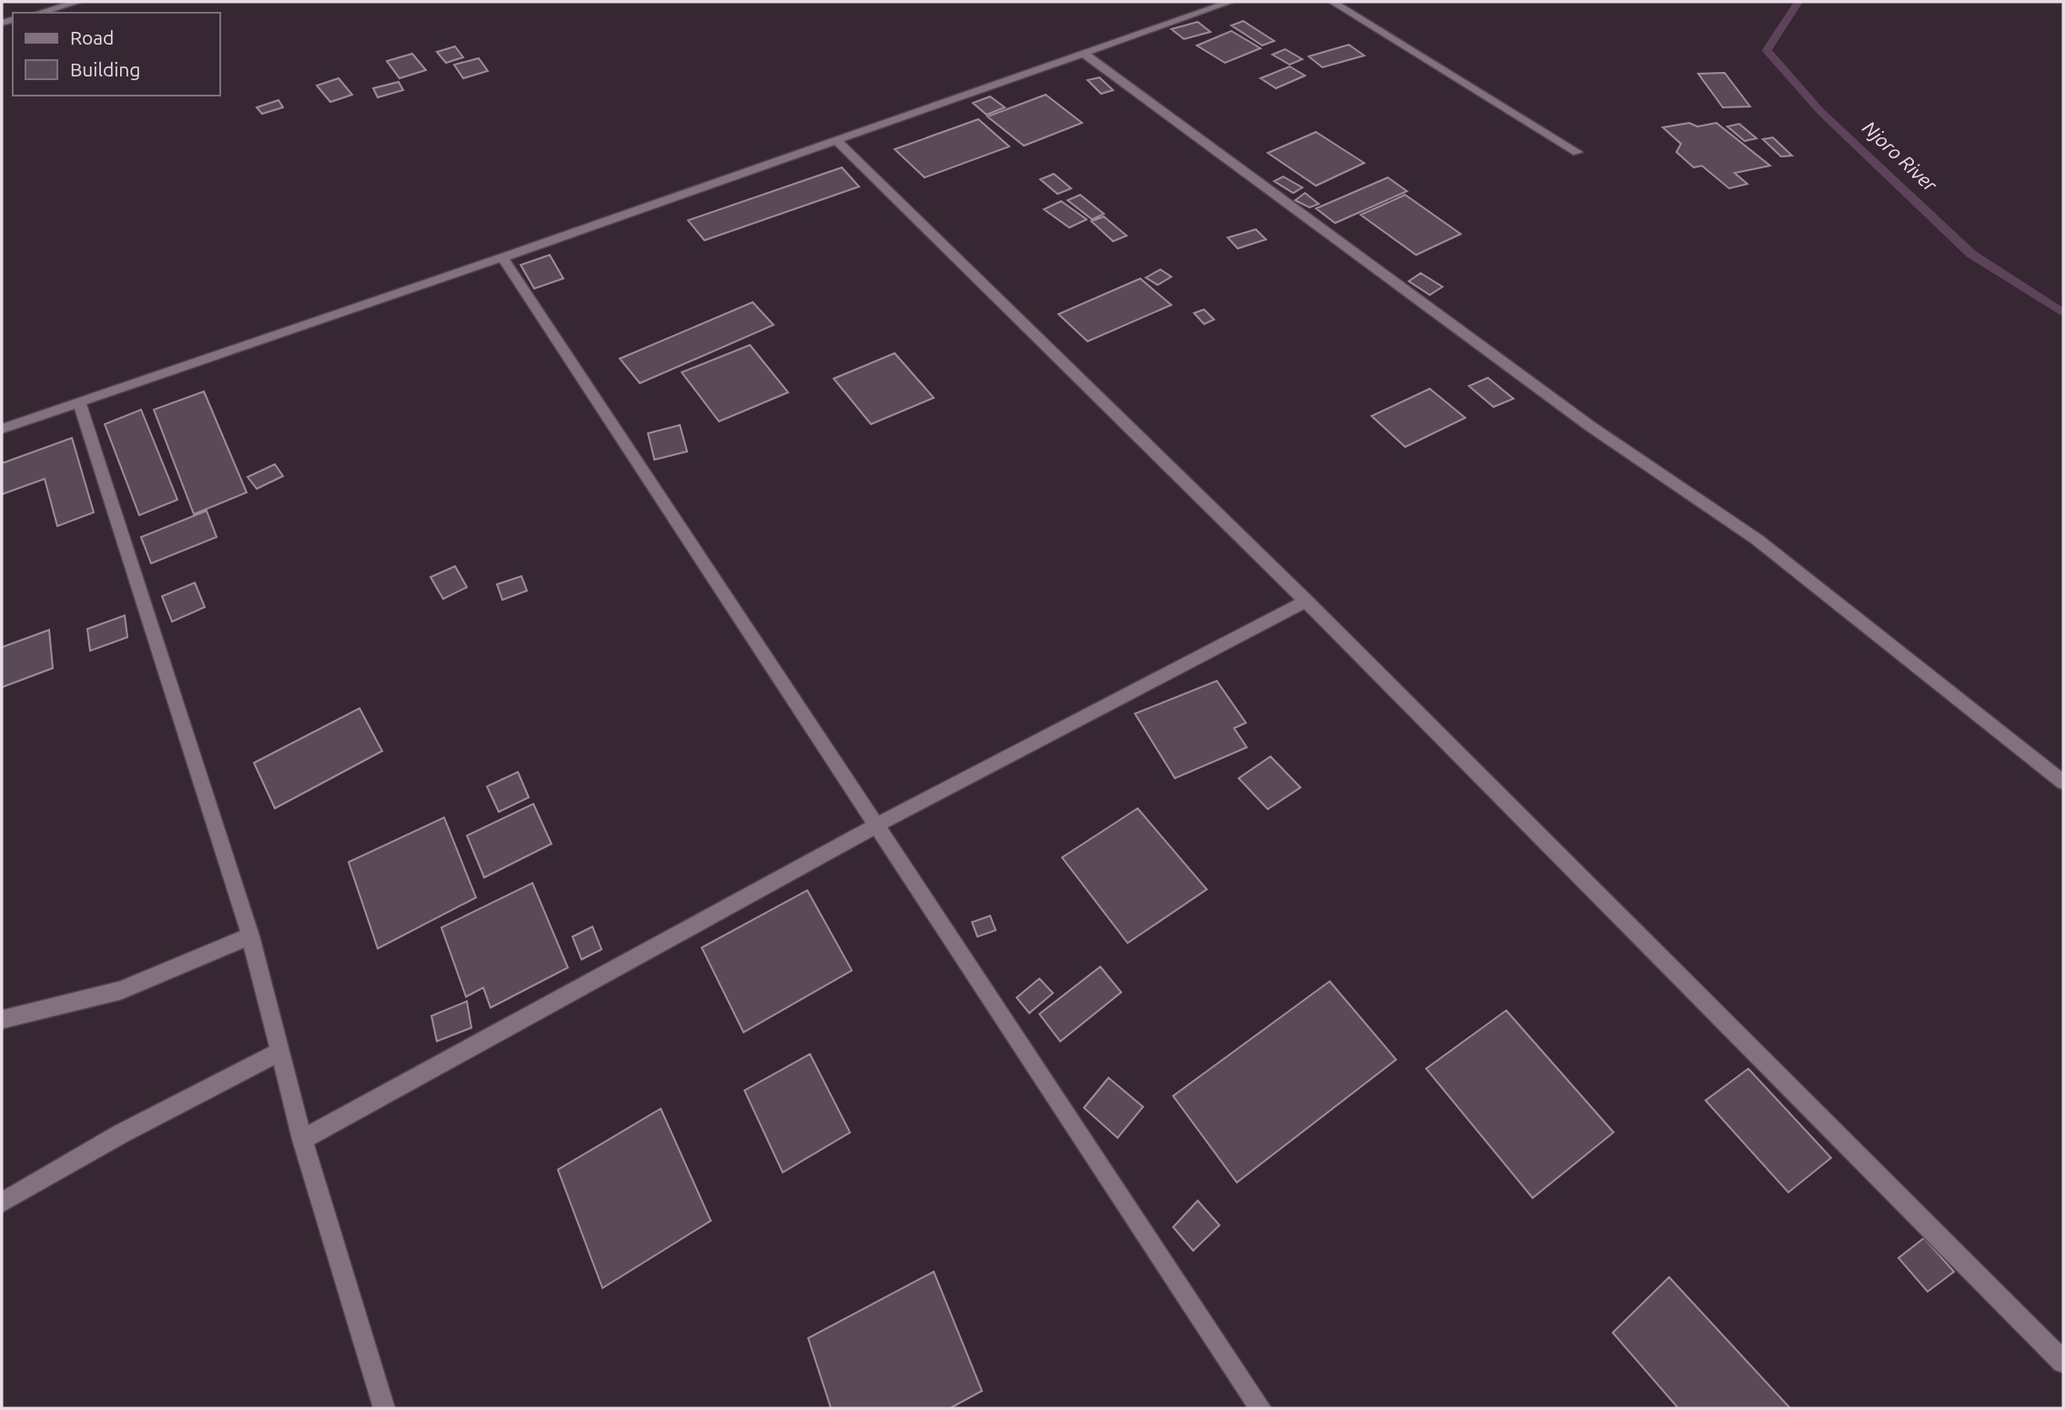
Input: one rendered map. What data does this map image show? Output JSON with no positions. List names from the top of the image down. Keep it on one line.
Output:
{"water":["Njoro River"],"legend":["Road","Building"]}
